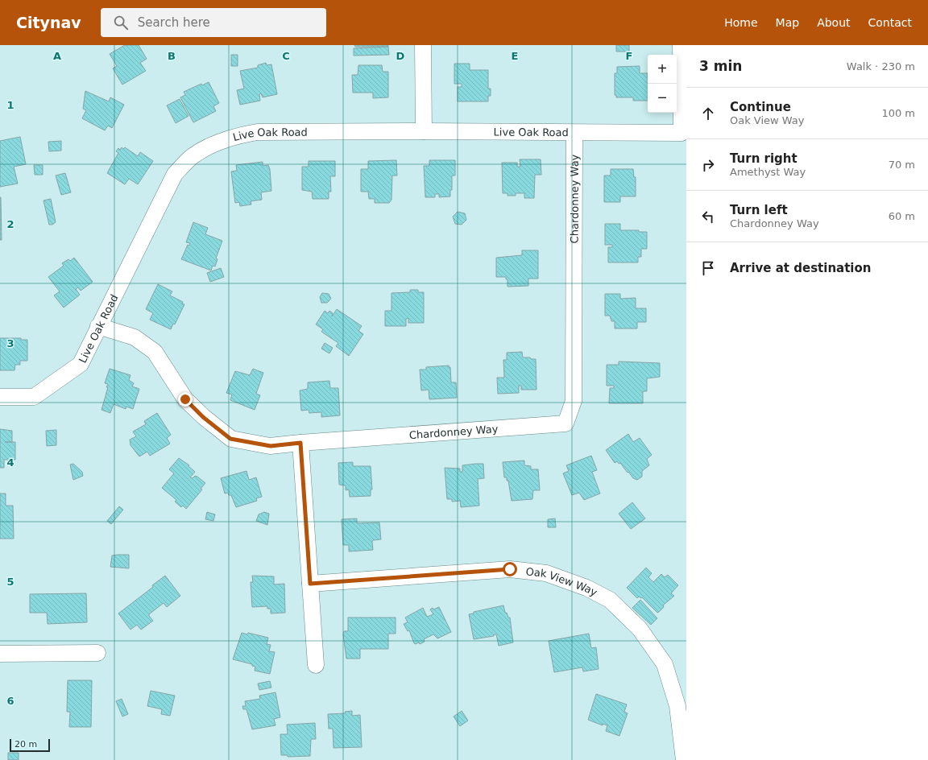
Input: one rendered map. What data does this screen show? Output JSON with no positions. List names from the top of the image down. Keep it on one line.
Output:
{"streets":{"street":["Live Oak Road","Chardonney Way","Oak View Way"]},"crossings":[["Live Oak Road","Chardonney Way"]],"scale_bar":"20 m","page":{"header":"Citynav","search":"Search here","nav":["Home","Map","About","Contact"],"heading":["3 min","Walk · 230 m"],"map_buttons":["+","−"],"list":[["Continue","Oak View Way","100 m"],["Turn right","Amethyst Way","70 m"],["Turn left","Chardonney Way","60 m"],"Arrive at destination"],"scale":"20 m"},"grid":{"columns":["A","B","C","D","E","F"],"rows":["1","2","3","4","5","6"]}}
